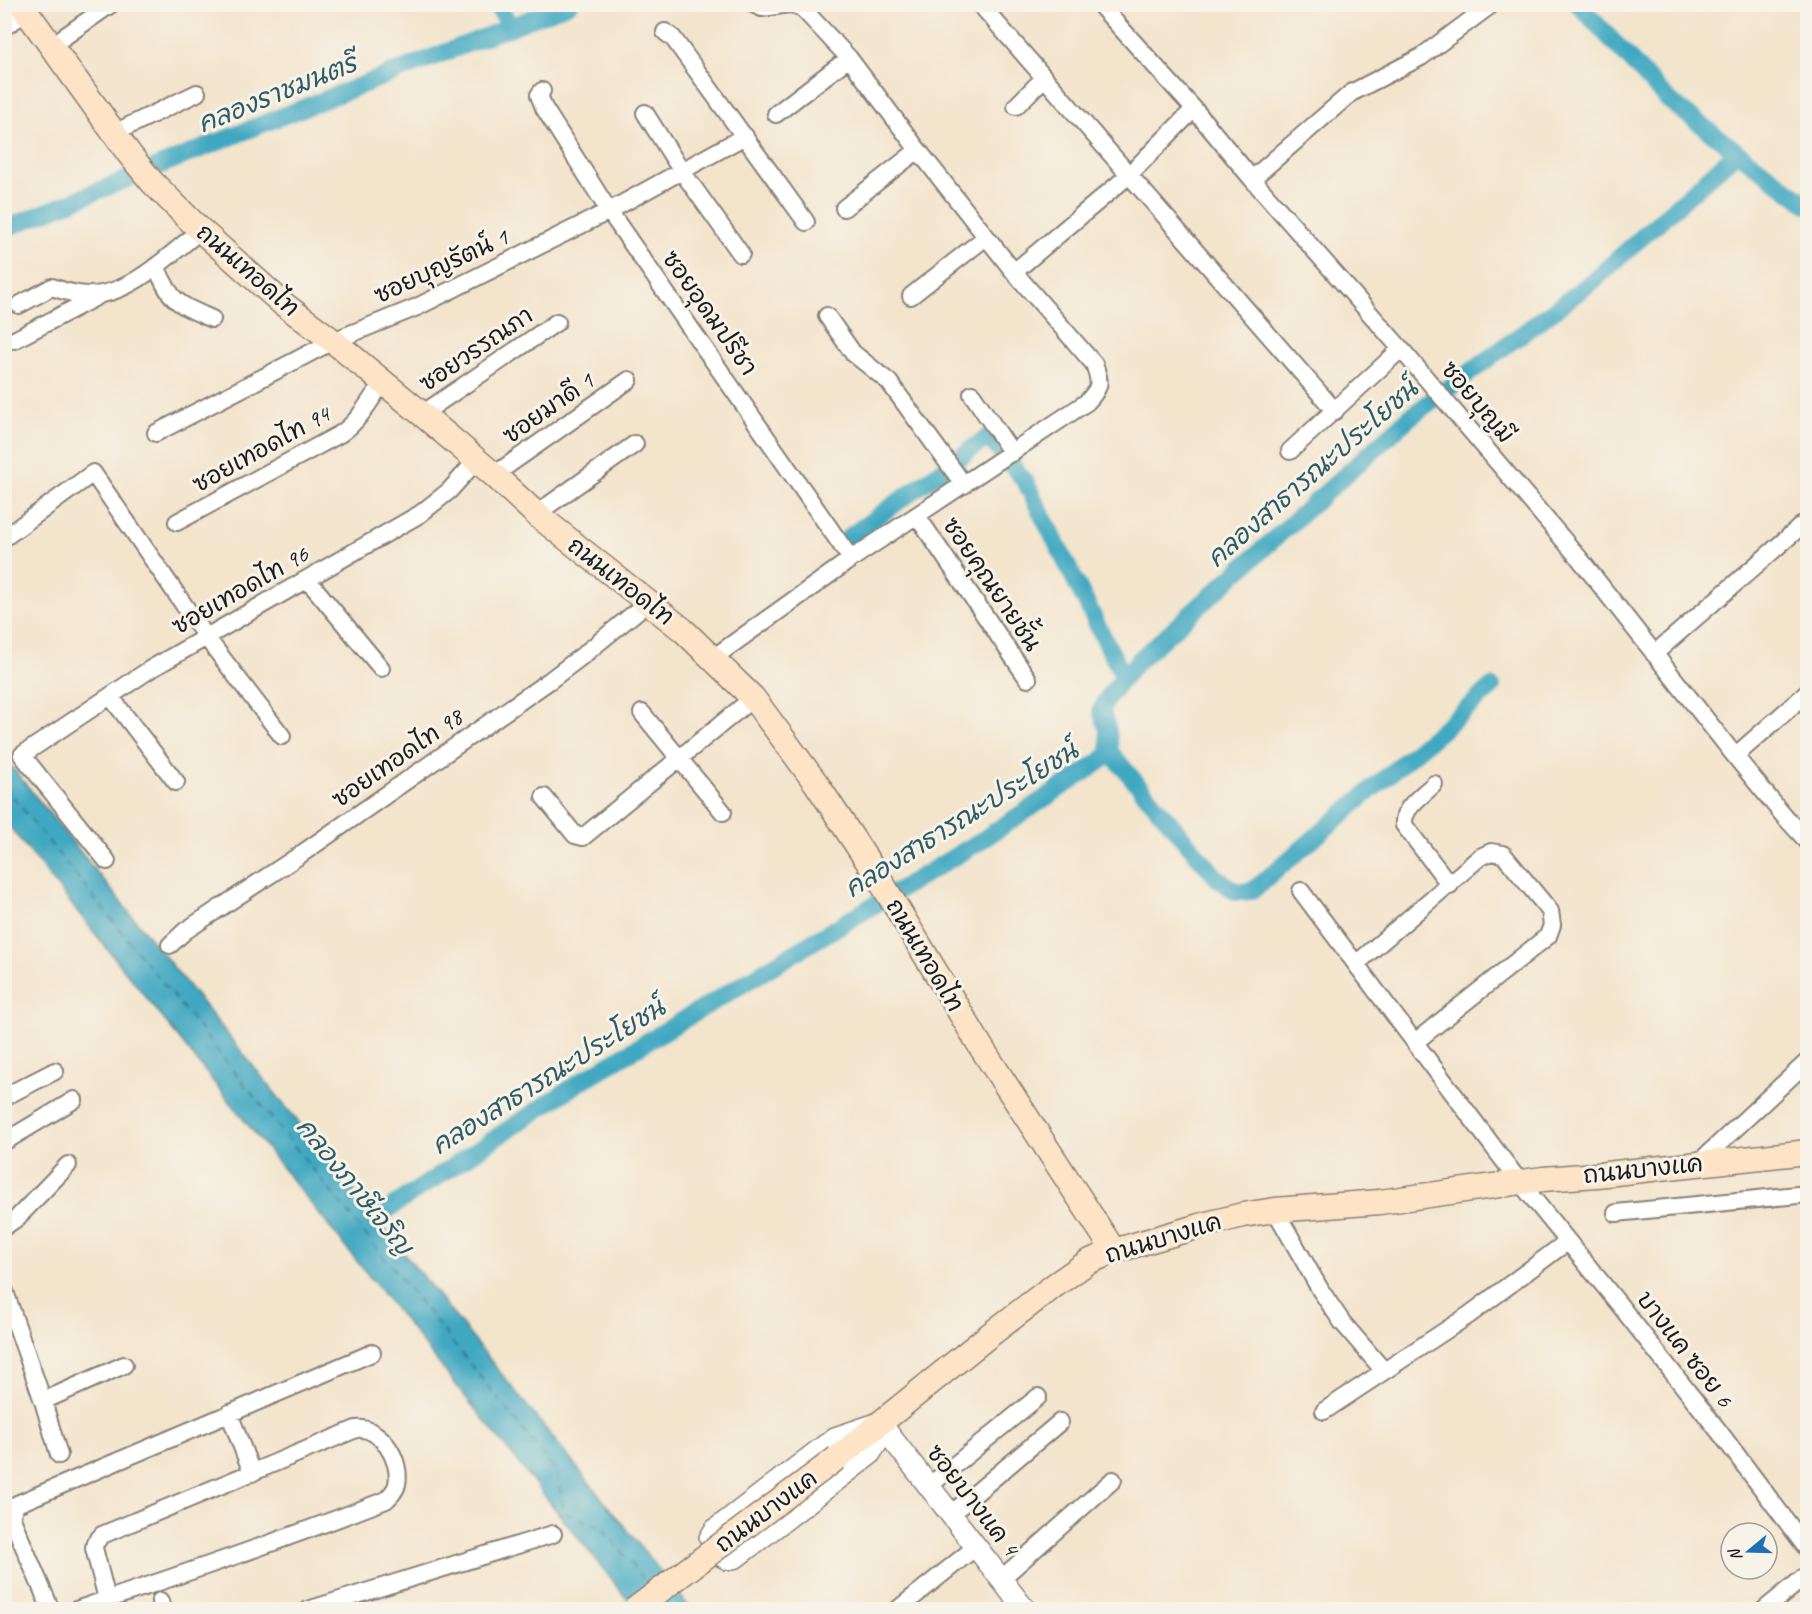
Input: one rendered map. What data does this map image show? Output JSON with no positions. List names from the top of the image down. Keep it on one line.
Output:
{"streets":{"main road":["ถนนเทอดไท","ถนนบางแค"],"street":["ซอยบุญรัตน์ 1","ซอยอุดมปรีชา","ซอยวรรณภา","ซอยบุญมี","ซอยมาดี 1","ซอยเทอดไท 94","ซอยคุณยายชั้น","ซอยเทอดไท 96","ซอยเทอดไท 98","บางแค ซอย 6","ซอยบางแค 4"]},"crossings":[["ซอยบุญรัตน์ 1","ถนนเทอดไท"],["ซอยบุญรัตน์ 1","ซอยอุดมปรีชา"],["ถนนเทอดไท","ซอยวรรณภา"],["ถนนเทอดไท","ซอยมาดี 1"],["ถนนเทอดไท","ซอยเทอดไท 94"],["ถนนเทอดไท","ซอยเทอดไท 96"],["ถนนเทอดไท","ซอยเทอดไท 98"],["ถนนเทอดไท","ถนนบางแค"],["ซอยมาดี 1","ซอยเทอดไท 96"],["ถนนบางแค","บางแค ซอย 6"],["ถนนบางแค","ซอยบางแค 4"]],"water":["คลองราชมนตรี","คลองสาธารณะประโยชน์","คลองภาษีเจริญ"],"north":"left"}
